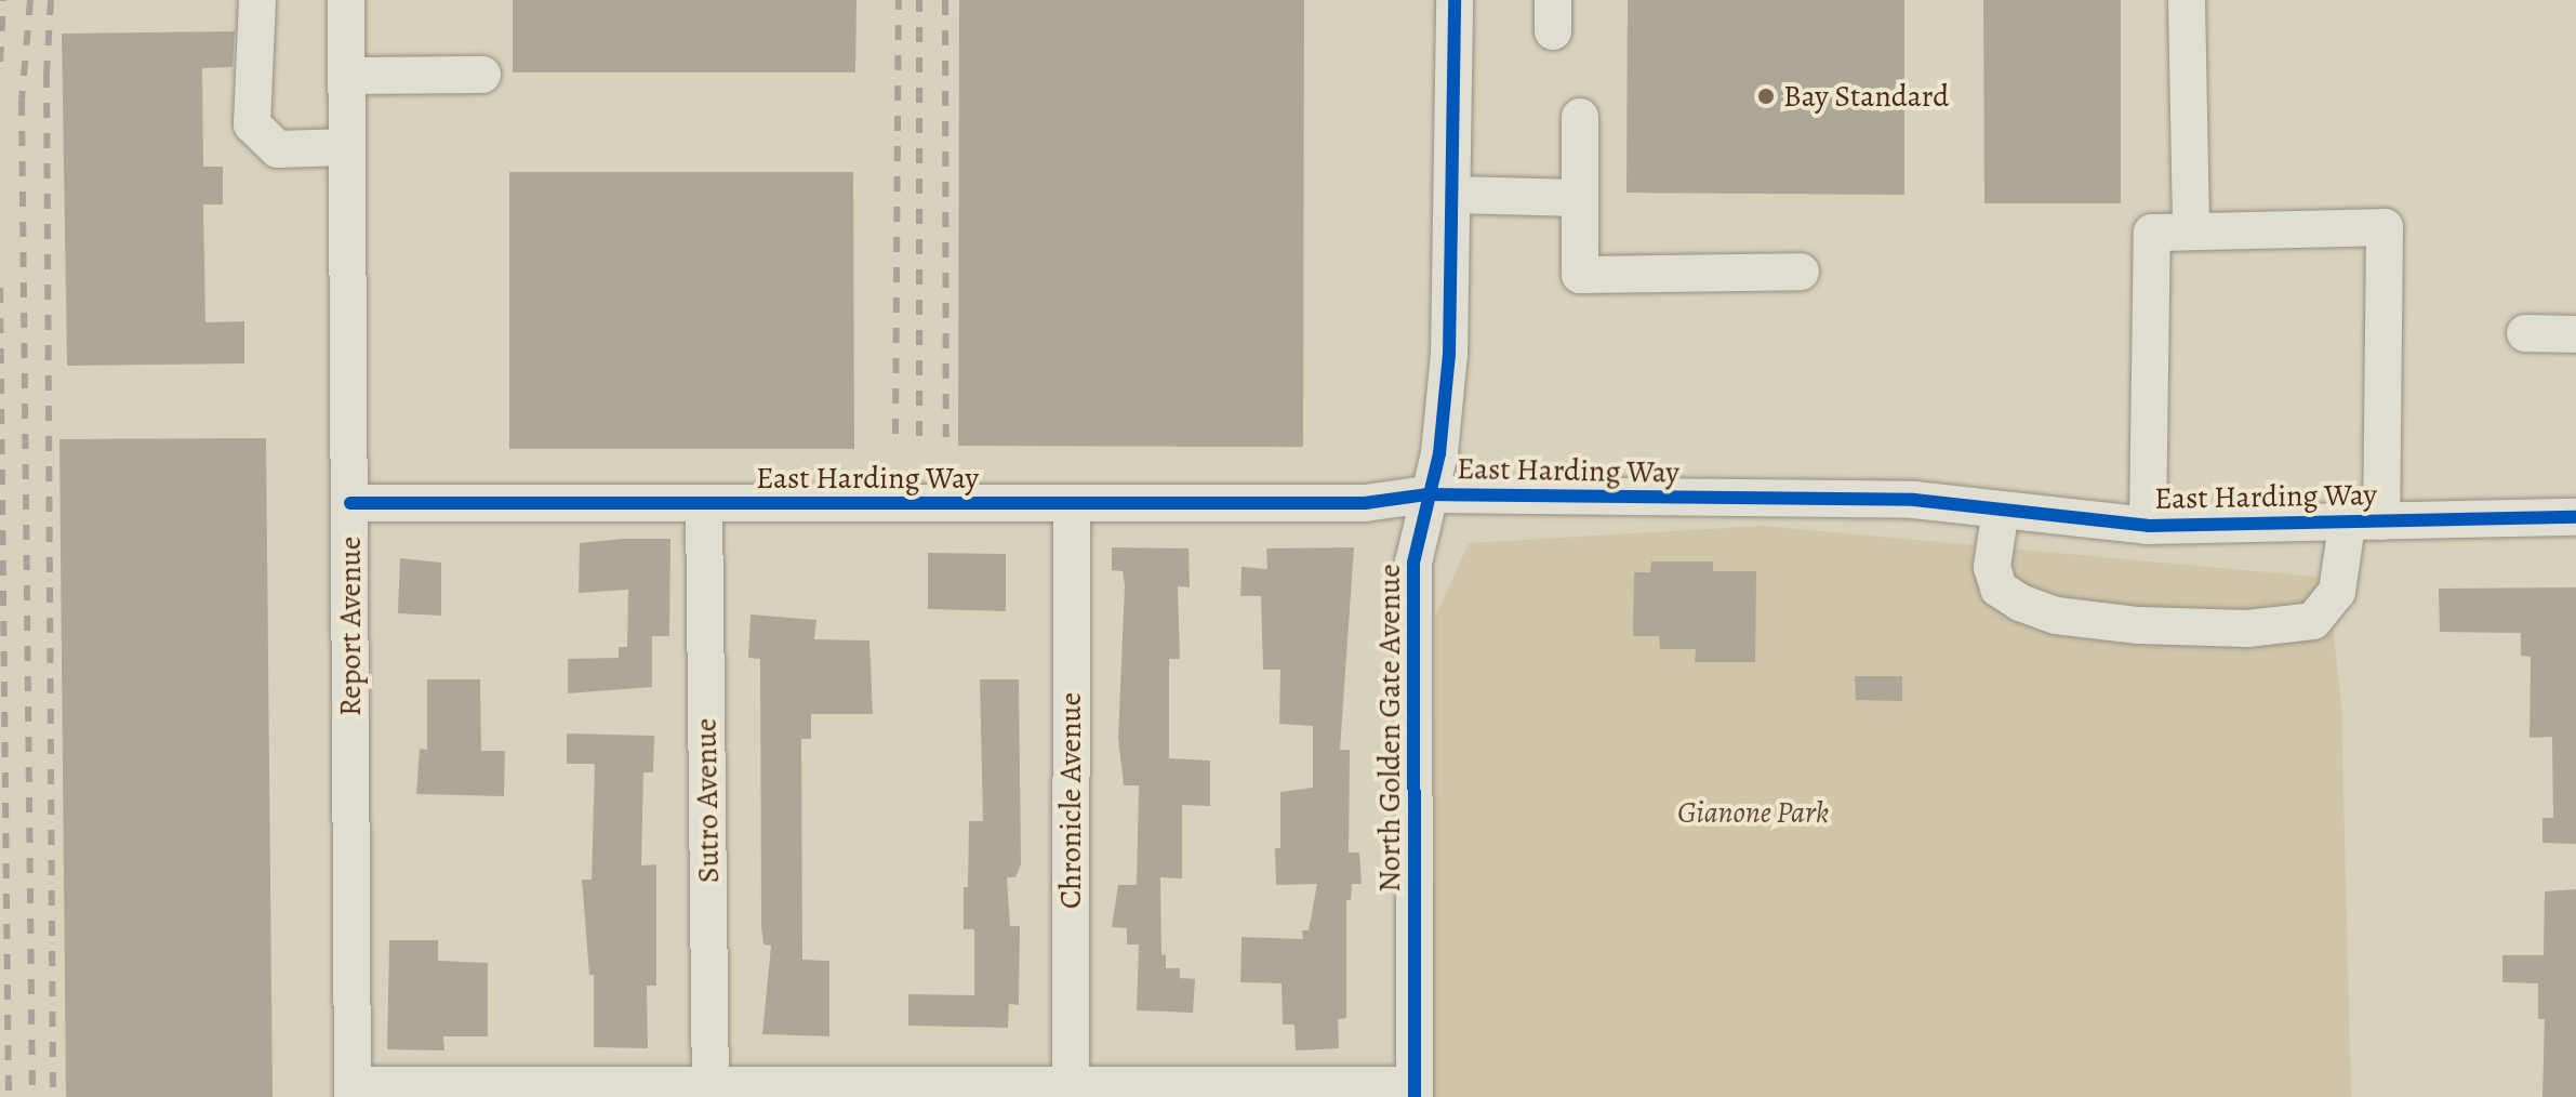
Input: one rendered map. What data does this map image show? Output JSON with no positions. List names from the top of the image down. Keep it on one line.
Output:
{"streets":{"street":["East Harding Way","Report Avenue","North Golden Gate Avenue","Sutro Avenue","Chronicle Avenue"]},"crossings":[["East Harding Way","Report Avenue"],["East Harding Way","North Golden Gate Avenue"],["East Harding Way","Sutro Avenue"],["East Harding Way","Chronicle Avenue"]],"parks":["Gianone Park"],"places":["Bay Standard"]}
